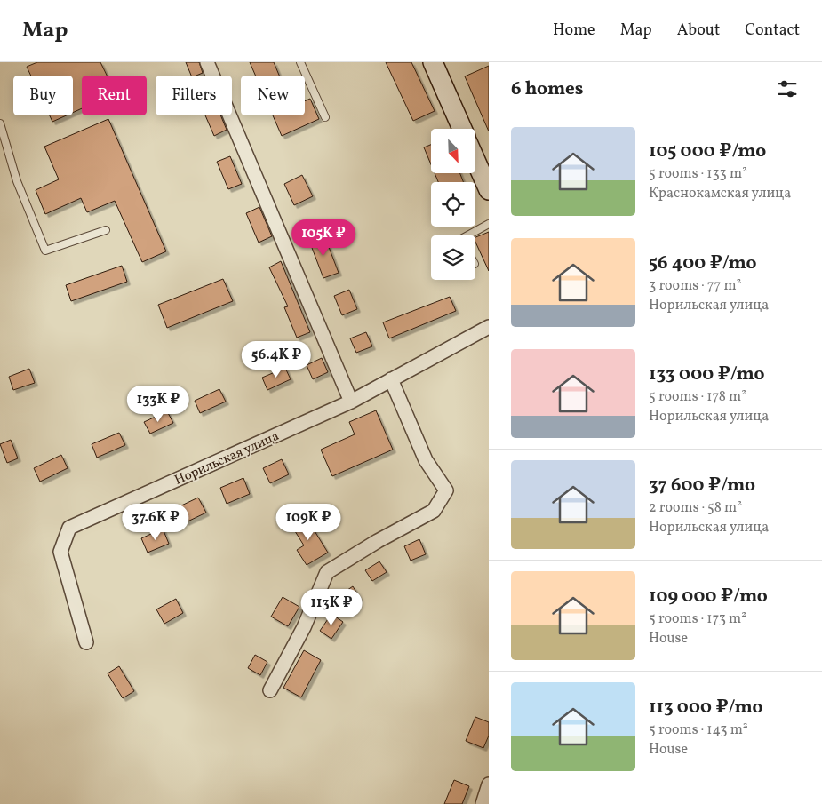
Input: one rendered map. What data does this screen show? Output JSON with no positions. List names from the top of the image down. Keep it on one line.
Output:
{"streets":{"street":["Норильская улица"]},"north":"bottom right","page":{"header":"Map","nav":["Home","Map","About","Contact"],"heading":"6 homes","chip":["Buy","Rent","Filters","New"],"list":[{"name":"105 000 ₽/mo","note":"5 rooms · 133 m² · Краснокамская улица"},{"name":"56 400 ₽/mo","note":"3 rooms · 77 m² · Норильская улица"},{"name":"133 000 ₽/mo","note":"5 rooms · 178 m² · Норильская улица"},{"name":"37 600 ₽/mo","note":"2 rooms · 58 m² · Норильская улица"},{"name":"109 000 ₽/mo","note":"5 rooms · 173 m² · House"},{"name":"113 000 ₽/mo","note":"5 rooms · 143 m² · House"}],"price":["105K ₽","56.4K ₽","133K ₽","37.6K ₽","109K ₽","113K ₽"]}}
